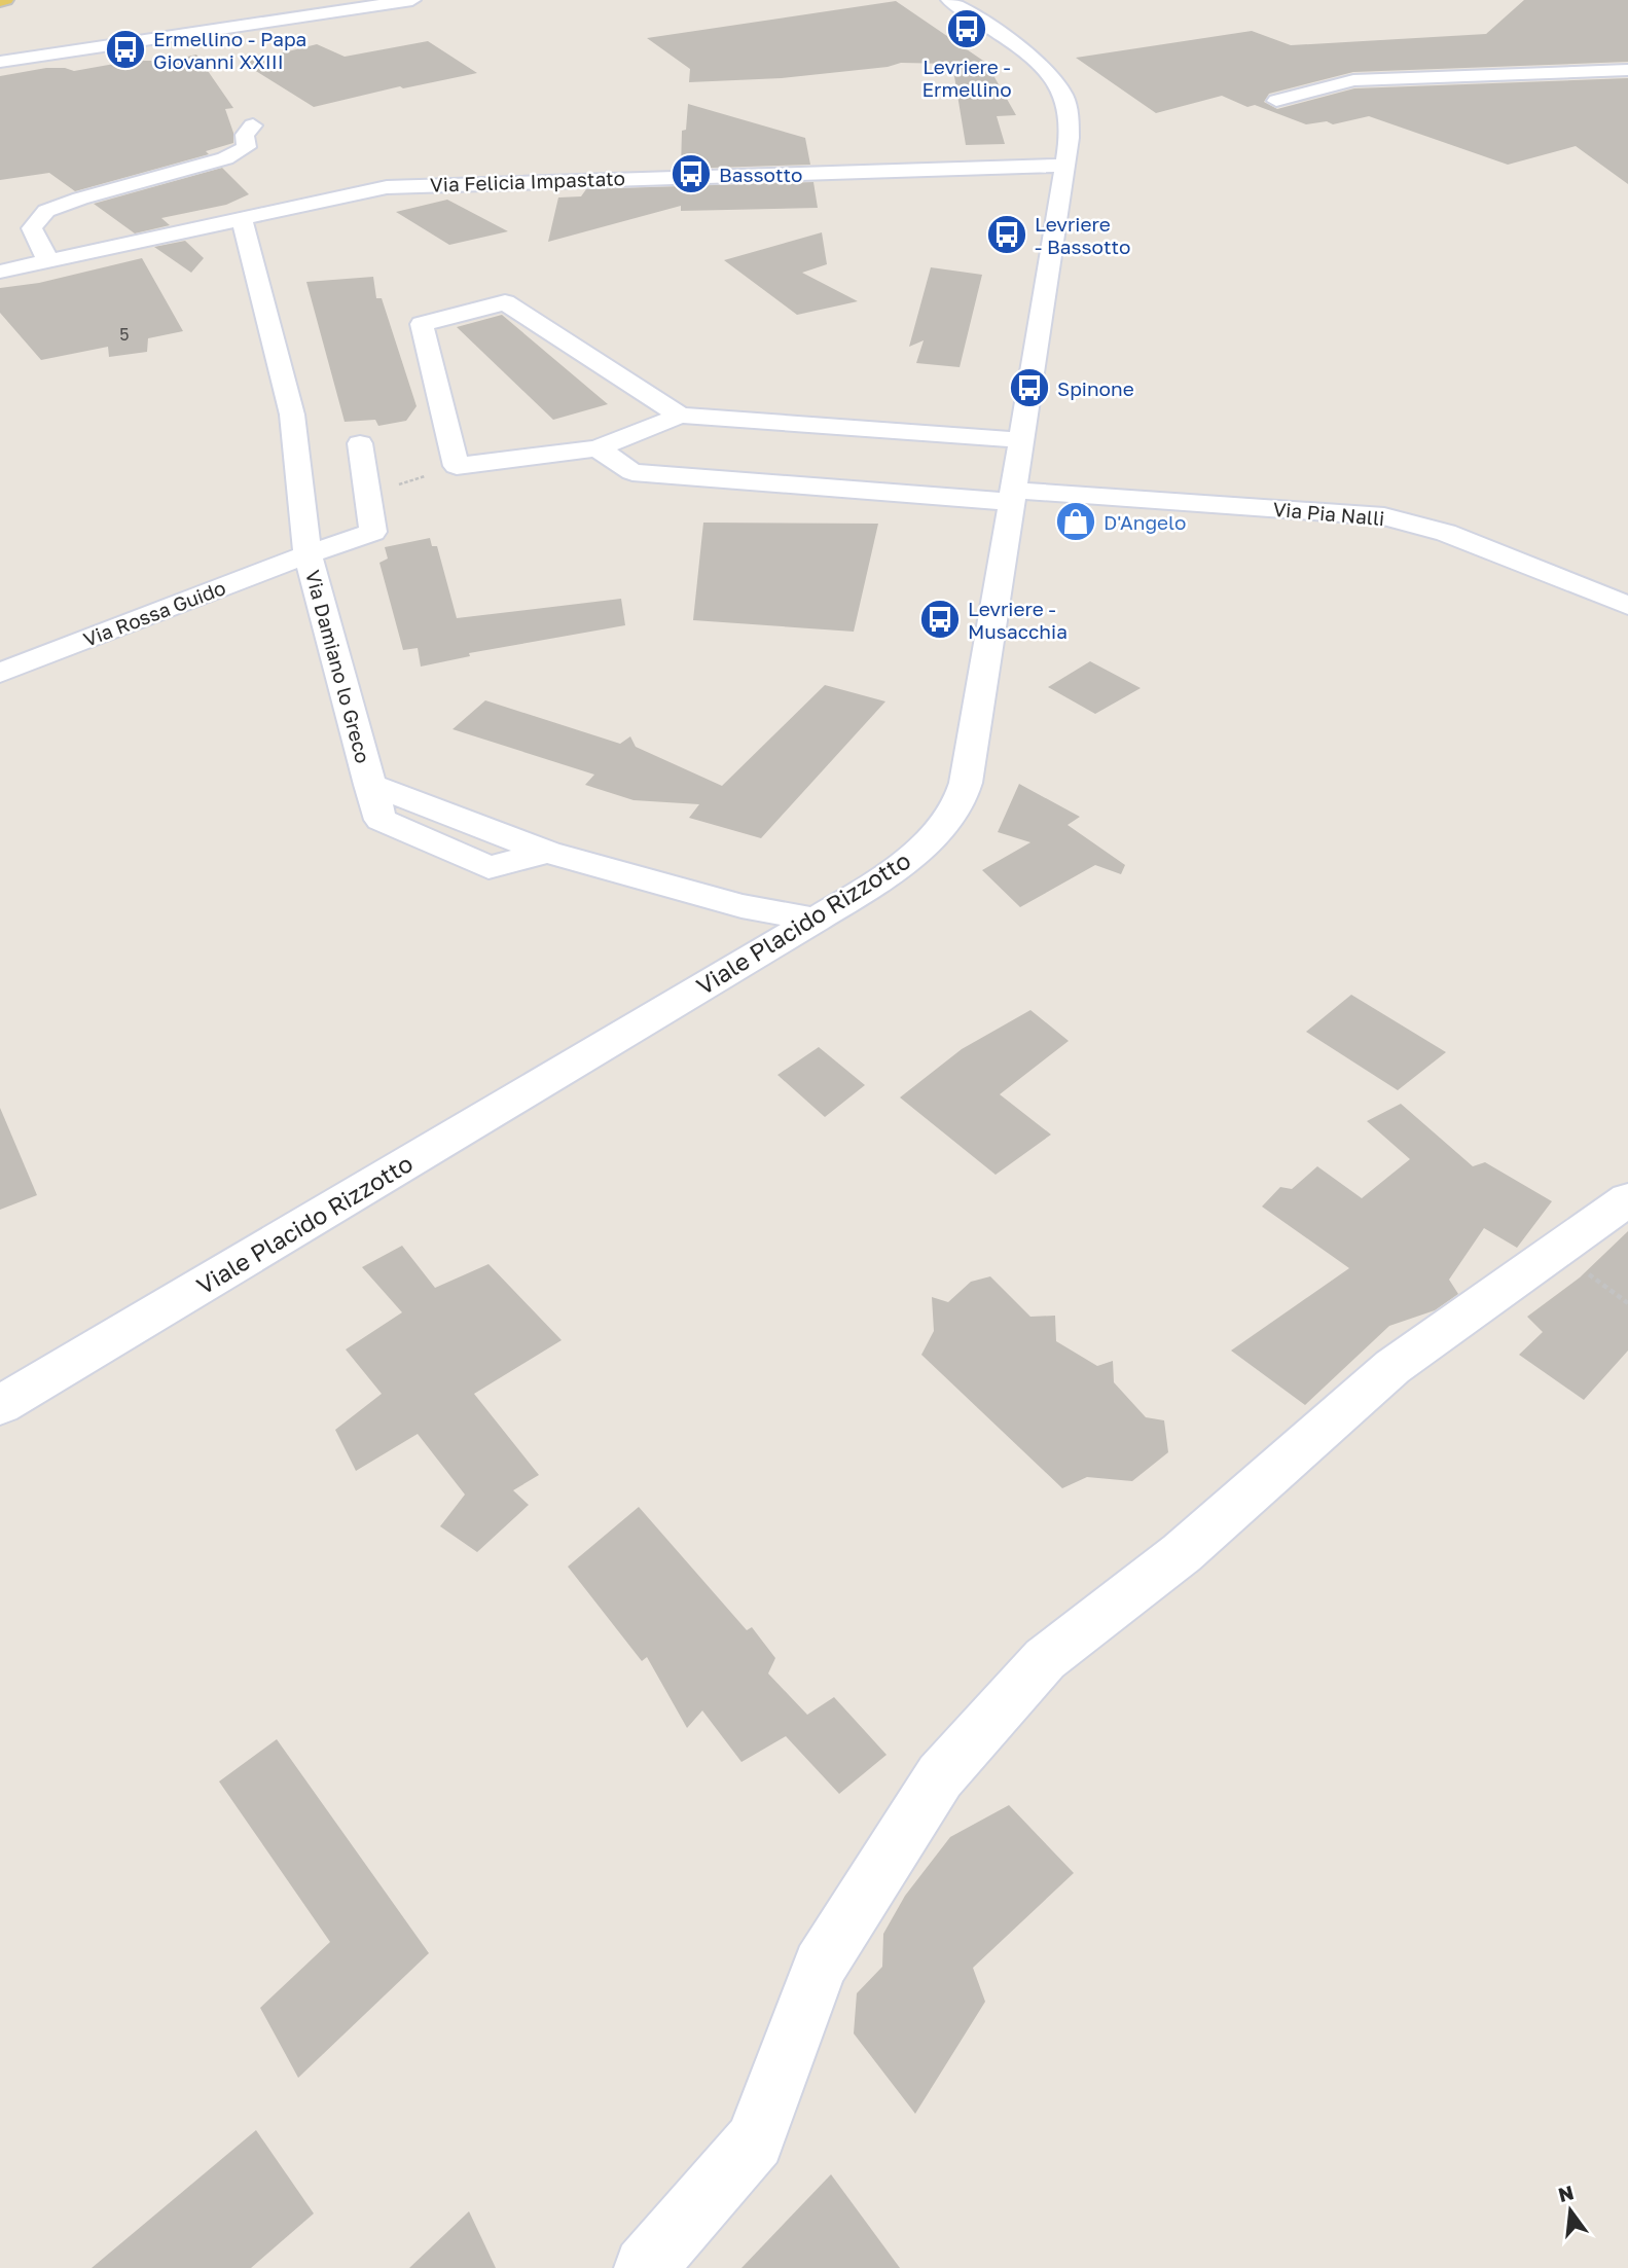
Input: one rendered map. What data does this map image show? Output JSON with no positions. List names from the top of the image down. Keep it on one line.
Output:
{"streets":{"street":["Via Felicia Impastato","Via Pia Nalli","Via Rossa Guido","Via Damiano lo Greco","Viale Placido Rizzotto"]},"crossings":[["Via Felicia Impastato","Via Damiano lo Greco"],["Via Felicia Impastato","Viale Placido Rizzotto"],["Via Pia Nalli","Viale Placido Rizzotto"],["Via Rossa Guido","Via Damiano lo Greco"],["Via Damiano lo Greco","Viale Placido Rizzotto"]],"places":{"bus stop":["Levriere - Ermellino","Ermellino - Papa Giovanni XXIII","Bassotto","Levriere - Bassotto","Spinone","Levriere - Musacchia"],"shop":["D'Angelo"]},"house_numbers":["5"],"north":"top"}
